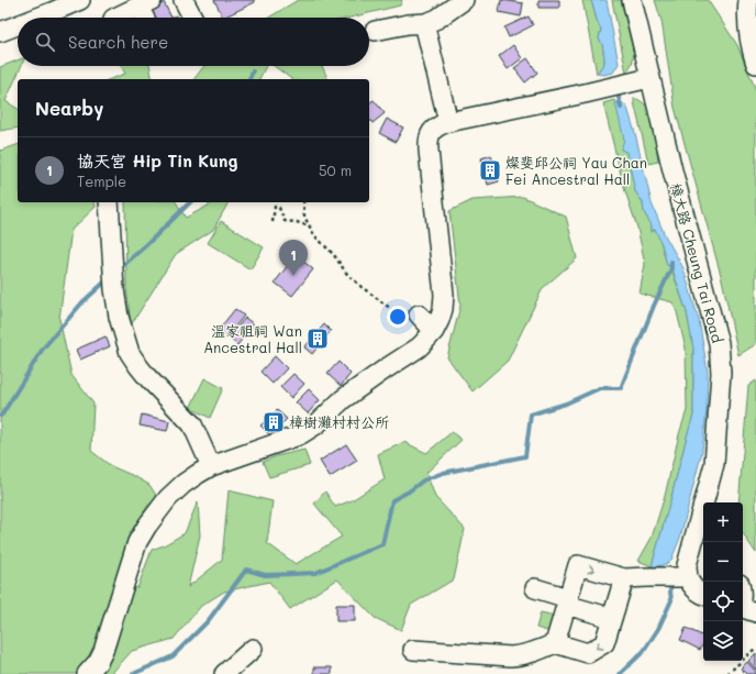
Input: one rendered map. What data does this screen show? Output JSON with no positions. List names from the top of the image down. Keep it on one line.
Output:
{"streets":{"street":["樟大路 Cheung Tai Road"]},"places":{"building":["燦斐邱公祠 Yau Chan Fei Ancestral Hall","溫家祖祠 Wan Ancestral Hall","樟樹灘村村公所"]},"page":{"search":"Search here","heading":"Nearby","list":[{"mark":"1","name":"協天宮 Hip Tin Kung","note":"Temple","value":"50 m"}],"pins":"1","map_buttons":["+","−"]}}
